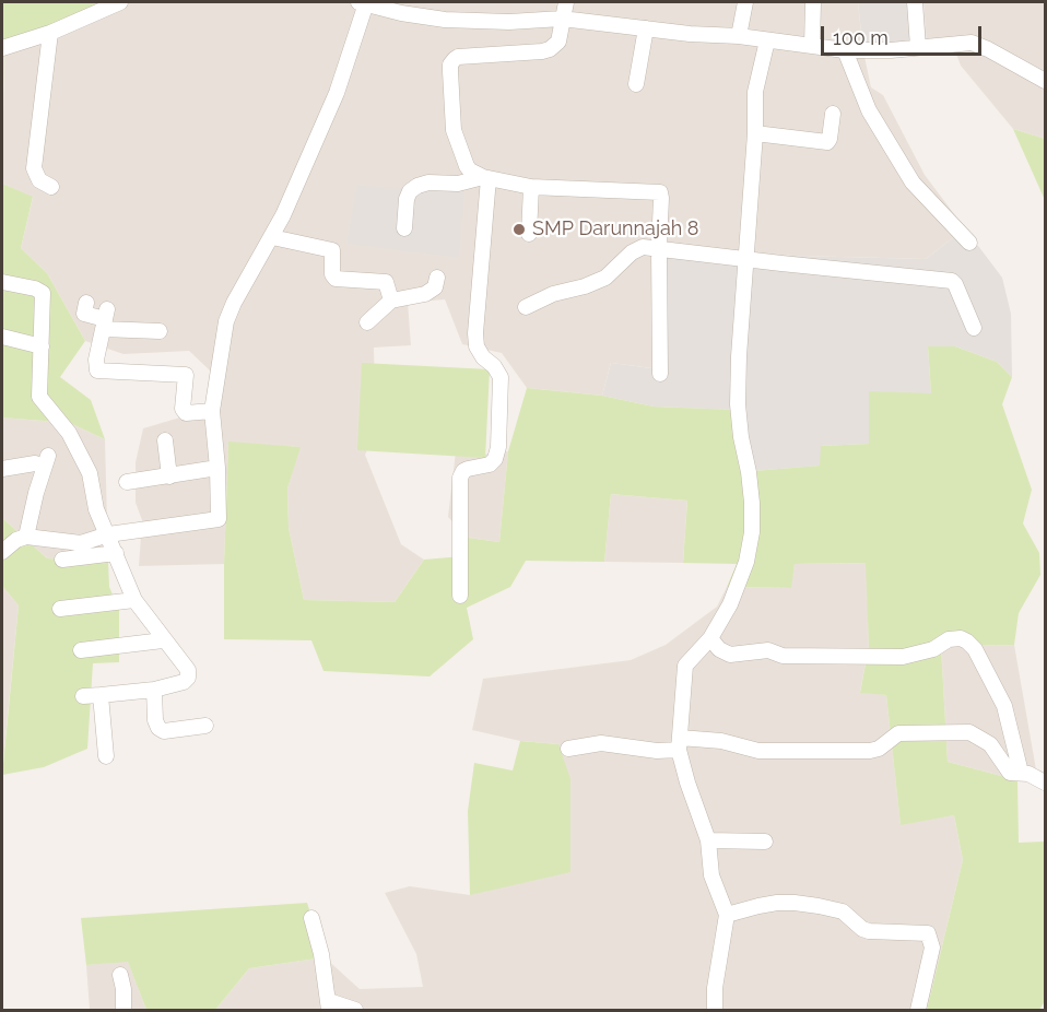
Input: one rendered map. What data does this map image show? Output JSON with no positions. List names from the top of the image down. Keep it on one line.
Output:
{"places":["SMP Darunnajah 8"],"scale_bar":"100 m"}
